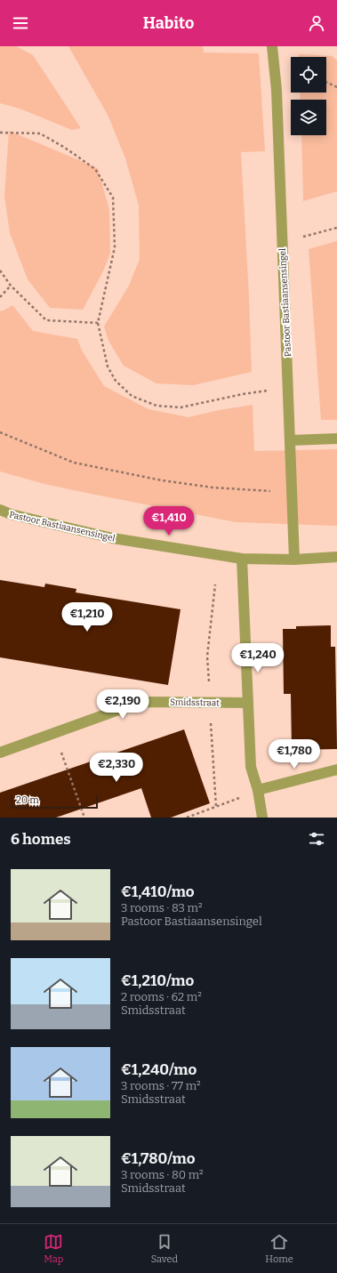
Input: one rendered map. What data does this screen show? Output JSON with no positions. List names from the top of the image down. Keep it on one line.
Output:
{"streets":{"street":["Pastoor Bastiaansensingel","Smidsstraat"]},"scale_bar":"20 m","page":{"header":"Habito","price":["€1,410","€1,210","€1,240","€2,190","€1,780","€2,330"],"scale":"20 m","heading":"6 homes","list":[{"name":"€1,410/mo","note":"3 rooms · 83 m² · Pastoor Bastiaansensingel"},{"name":"€1,210/mo","note":"2 rooms · 62 m² · Smidsstraat"},{"name":"€1,240/mo","note":"3 rooms · 77 m² · Smidsstraat"},{"name":"€1,780/mo","note":"3 rooms · 80 m² · Smidsstraat"}],"tabs":["Map","Saved","Home"]}}
